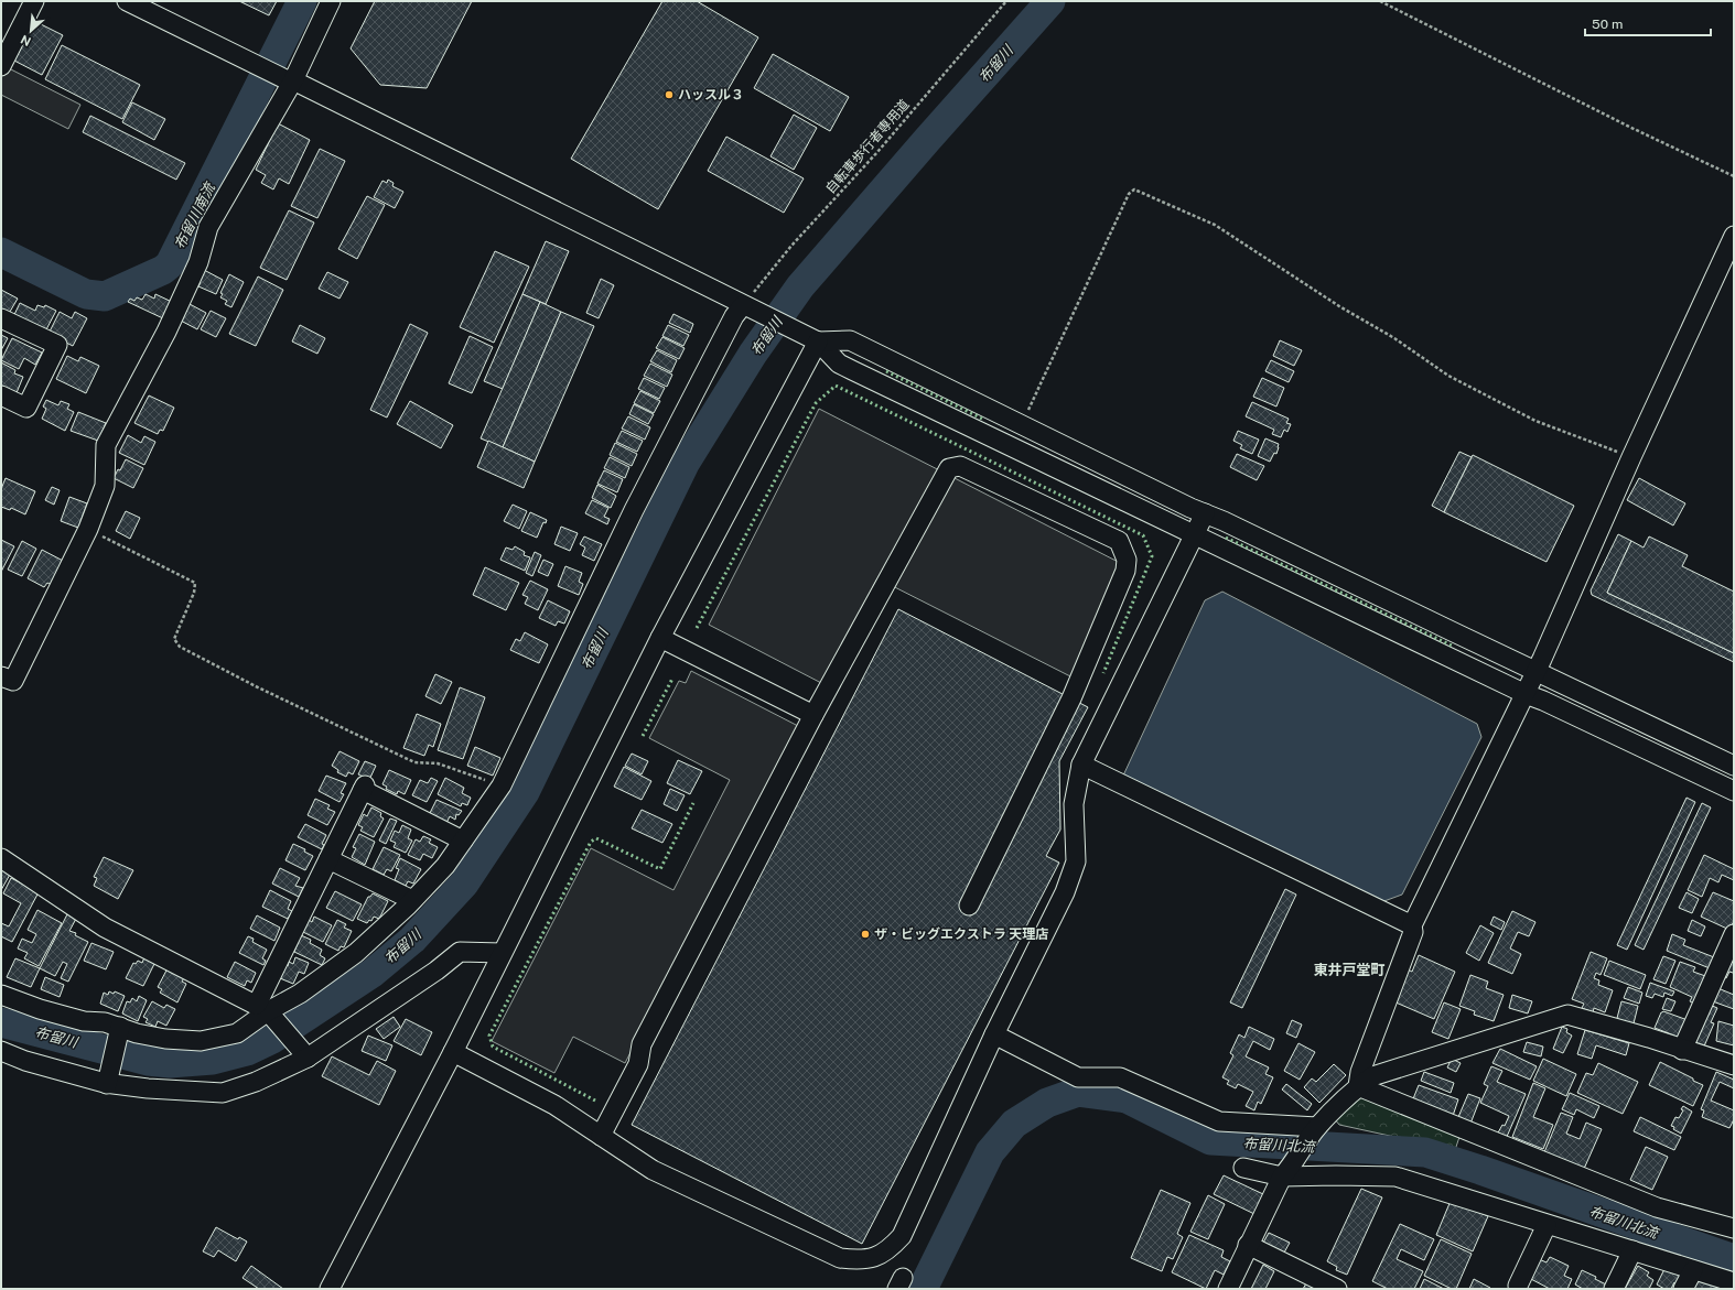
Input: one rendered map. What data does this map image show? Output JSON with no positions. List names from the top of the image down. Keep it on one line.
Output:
{"streets":{"path":["自転車歩行者専用道"]},"districts":["東井戸堂町"],"water":["布留川","布留川南流","布留川北流"],"places":["ハッスル３","ザ・ビッグエクストラ 天理店"],"scale_bar":"50 m","north":"bottom left"}
